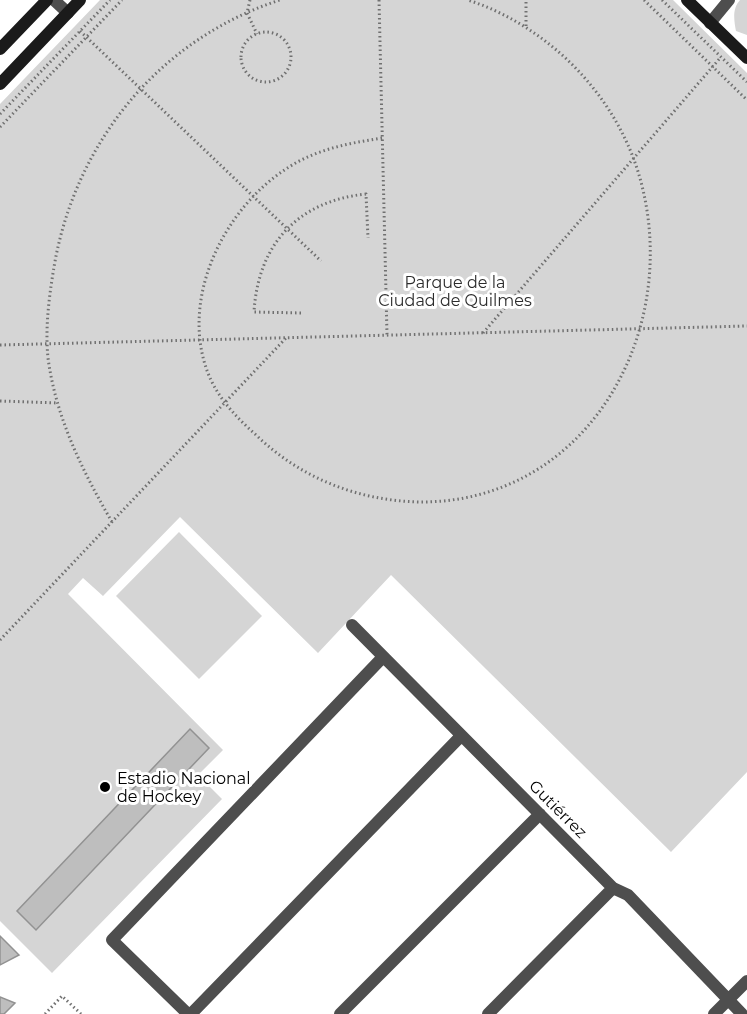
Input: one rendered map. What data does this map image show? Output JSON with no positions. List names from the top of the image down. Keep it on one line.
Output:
{"streets":{"street":["Gutiérrez"]},"parks":["Parque de la Ciudad de Quilmes"],"places":["Estadio Nacional de Hockey"]}
